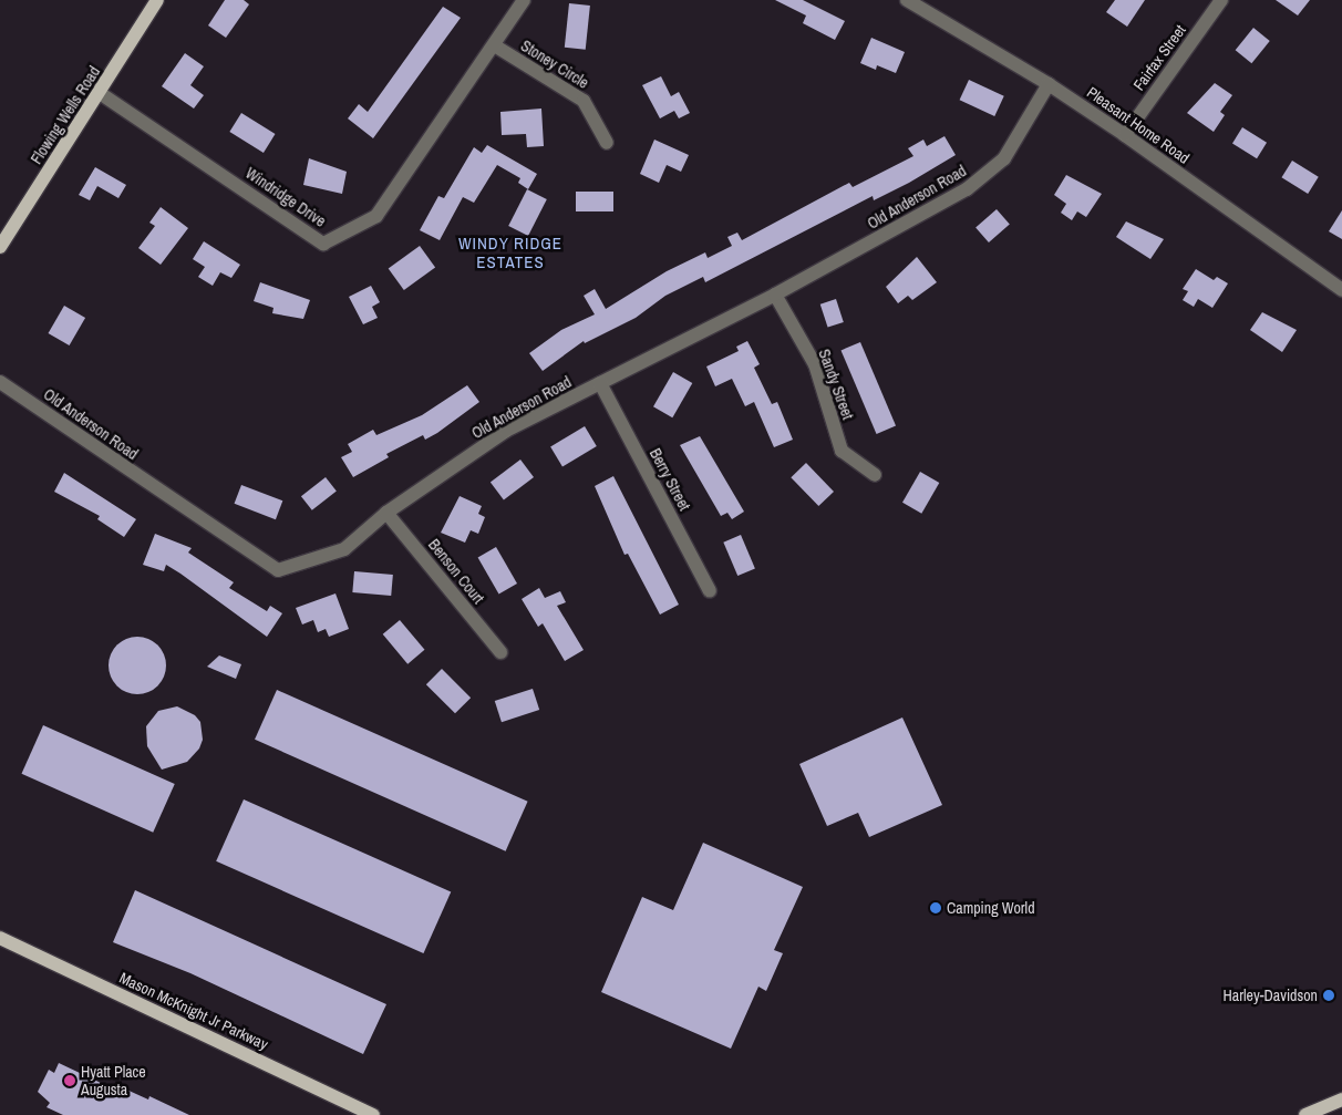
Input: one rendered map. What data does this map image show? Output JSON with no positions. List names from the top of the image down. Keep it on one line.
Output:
{"streets":{"main road":["Flowing Wells Road","Mason McKnight Jr Parkway"],"street":["Fairfax Street","Stoney Circle","Pleasant Home Road","Windridge Drive","Old Anderson Road","Sandy Street","Berry Street","Benson Court"]},"crossings":[["Fairfax Street","Pleasant Home Road"],["Stoney Circle","Windridge Drive"],["Flowing Wells Road","Windridge Drive"],["Pleasant Home Road","Old Anderson Road"],["Old Anderson Road","Sandy Street"],["Old Anderson Road","Berry Street"],["Old Anderson Road","Benson Court"]],"districts":["WINDY RIDGE ESTATES"],"places":["Camping World","Harley-Davidson","Hyatt Place Augusta"]}
